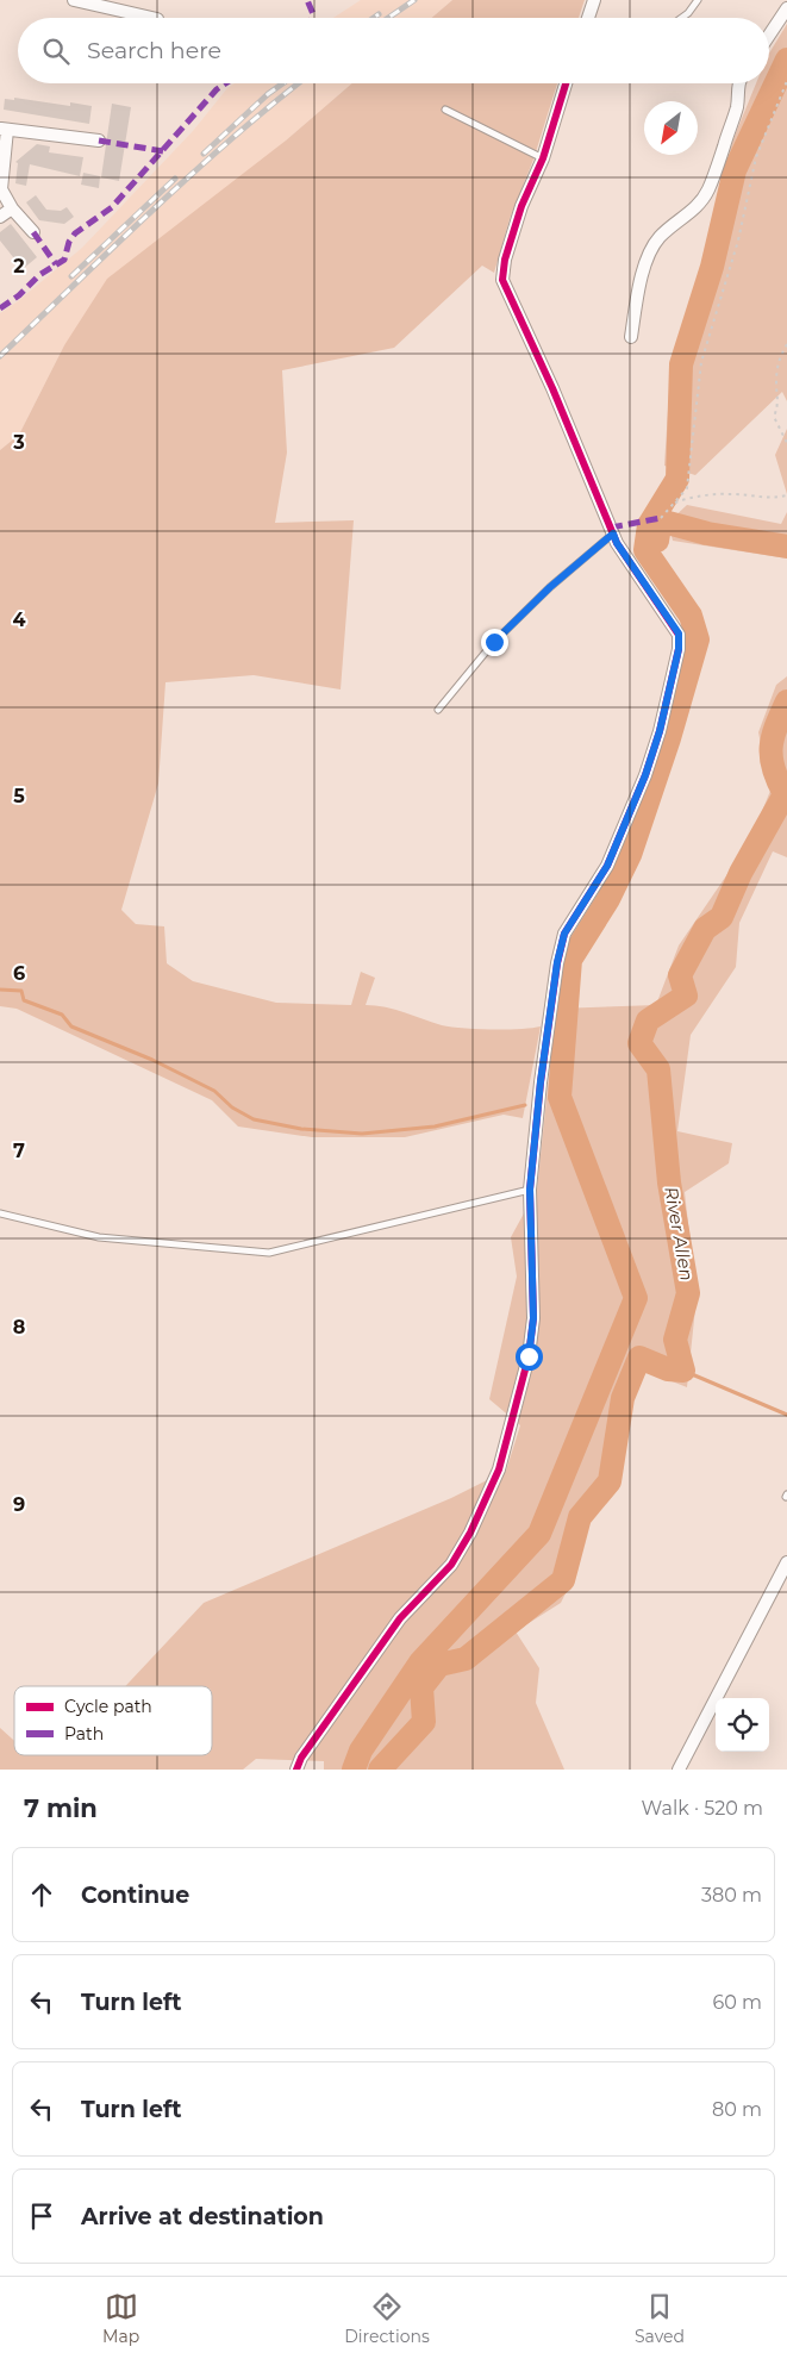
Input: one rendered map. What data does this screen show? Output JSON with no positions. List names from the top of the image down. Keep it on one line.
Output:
{"water":["River Allen"],"legend":["Cycle path","Path"],"north":"bottom left","page":{"search":"Search here","heading":["7 min","Walk · 520 m"],"list":[["Continue","380 m"],["Turn left","60 m"],["Turn left","80 m"],"Arrive at destination"],"nav":["Map","Directions","Saved"]},"grid":{"rows":["2","3","4","5","6","7","8","9"]}}
